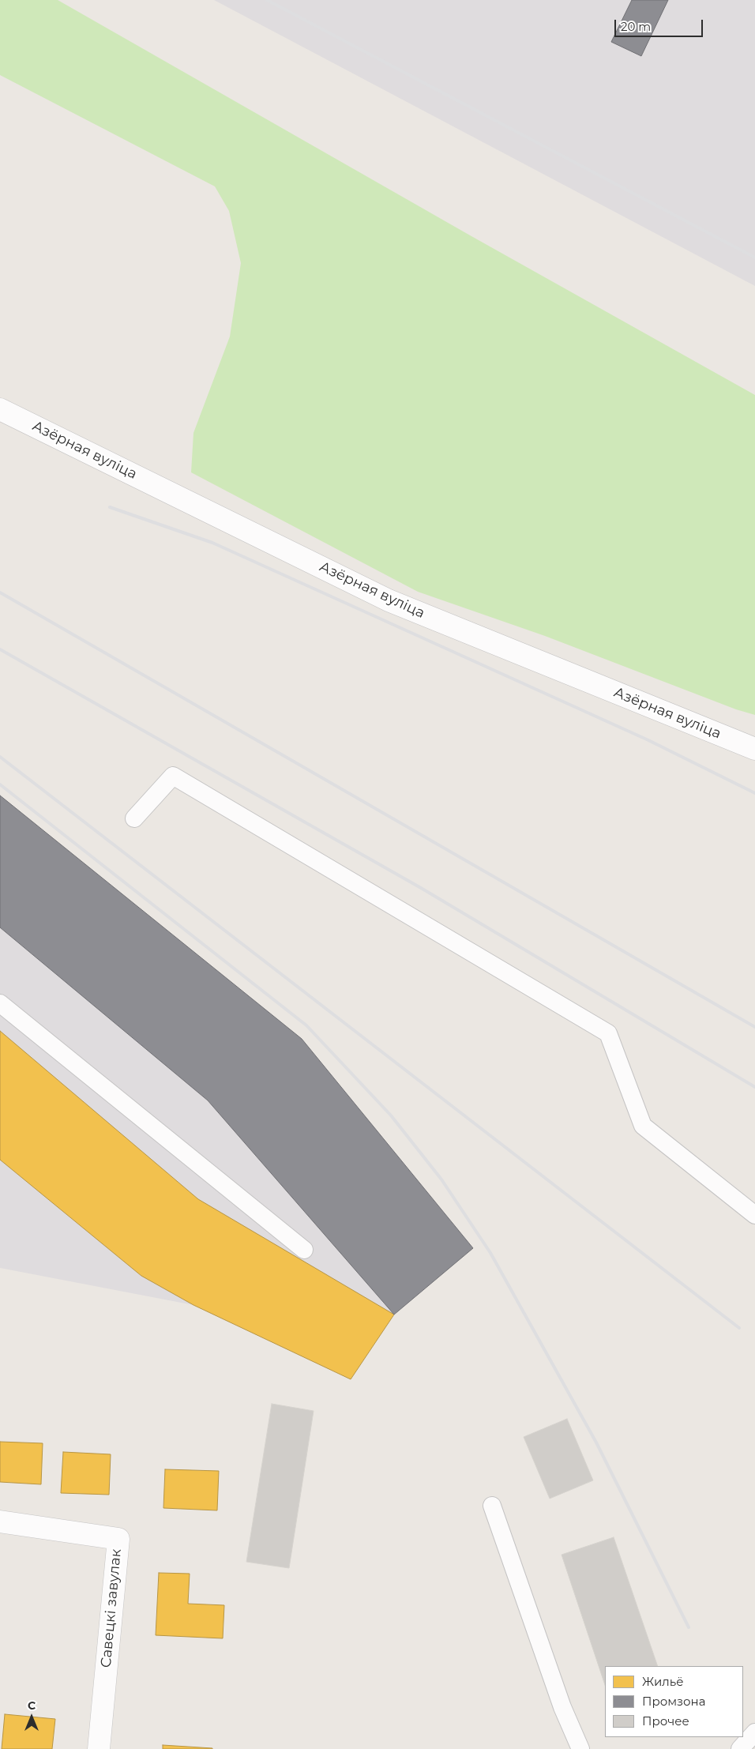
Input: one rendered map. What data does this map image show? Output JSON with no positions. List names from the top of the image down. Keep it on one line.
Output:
{"streets":{"street":["Азёрная вуліца","Савецкі завулак"]},"legend":["Жильё","Промзона","Прочее"],"scale_bar":"20 m","north":"top"}
